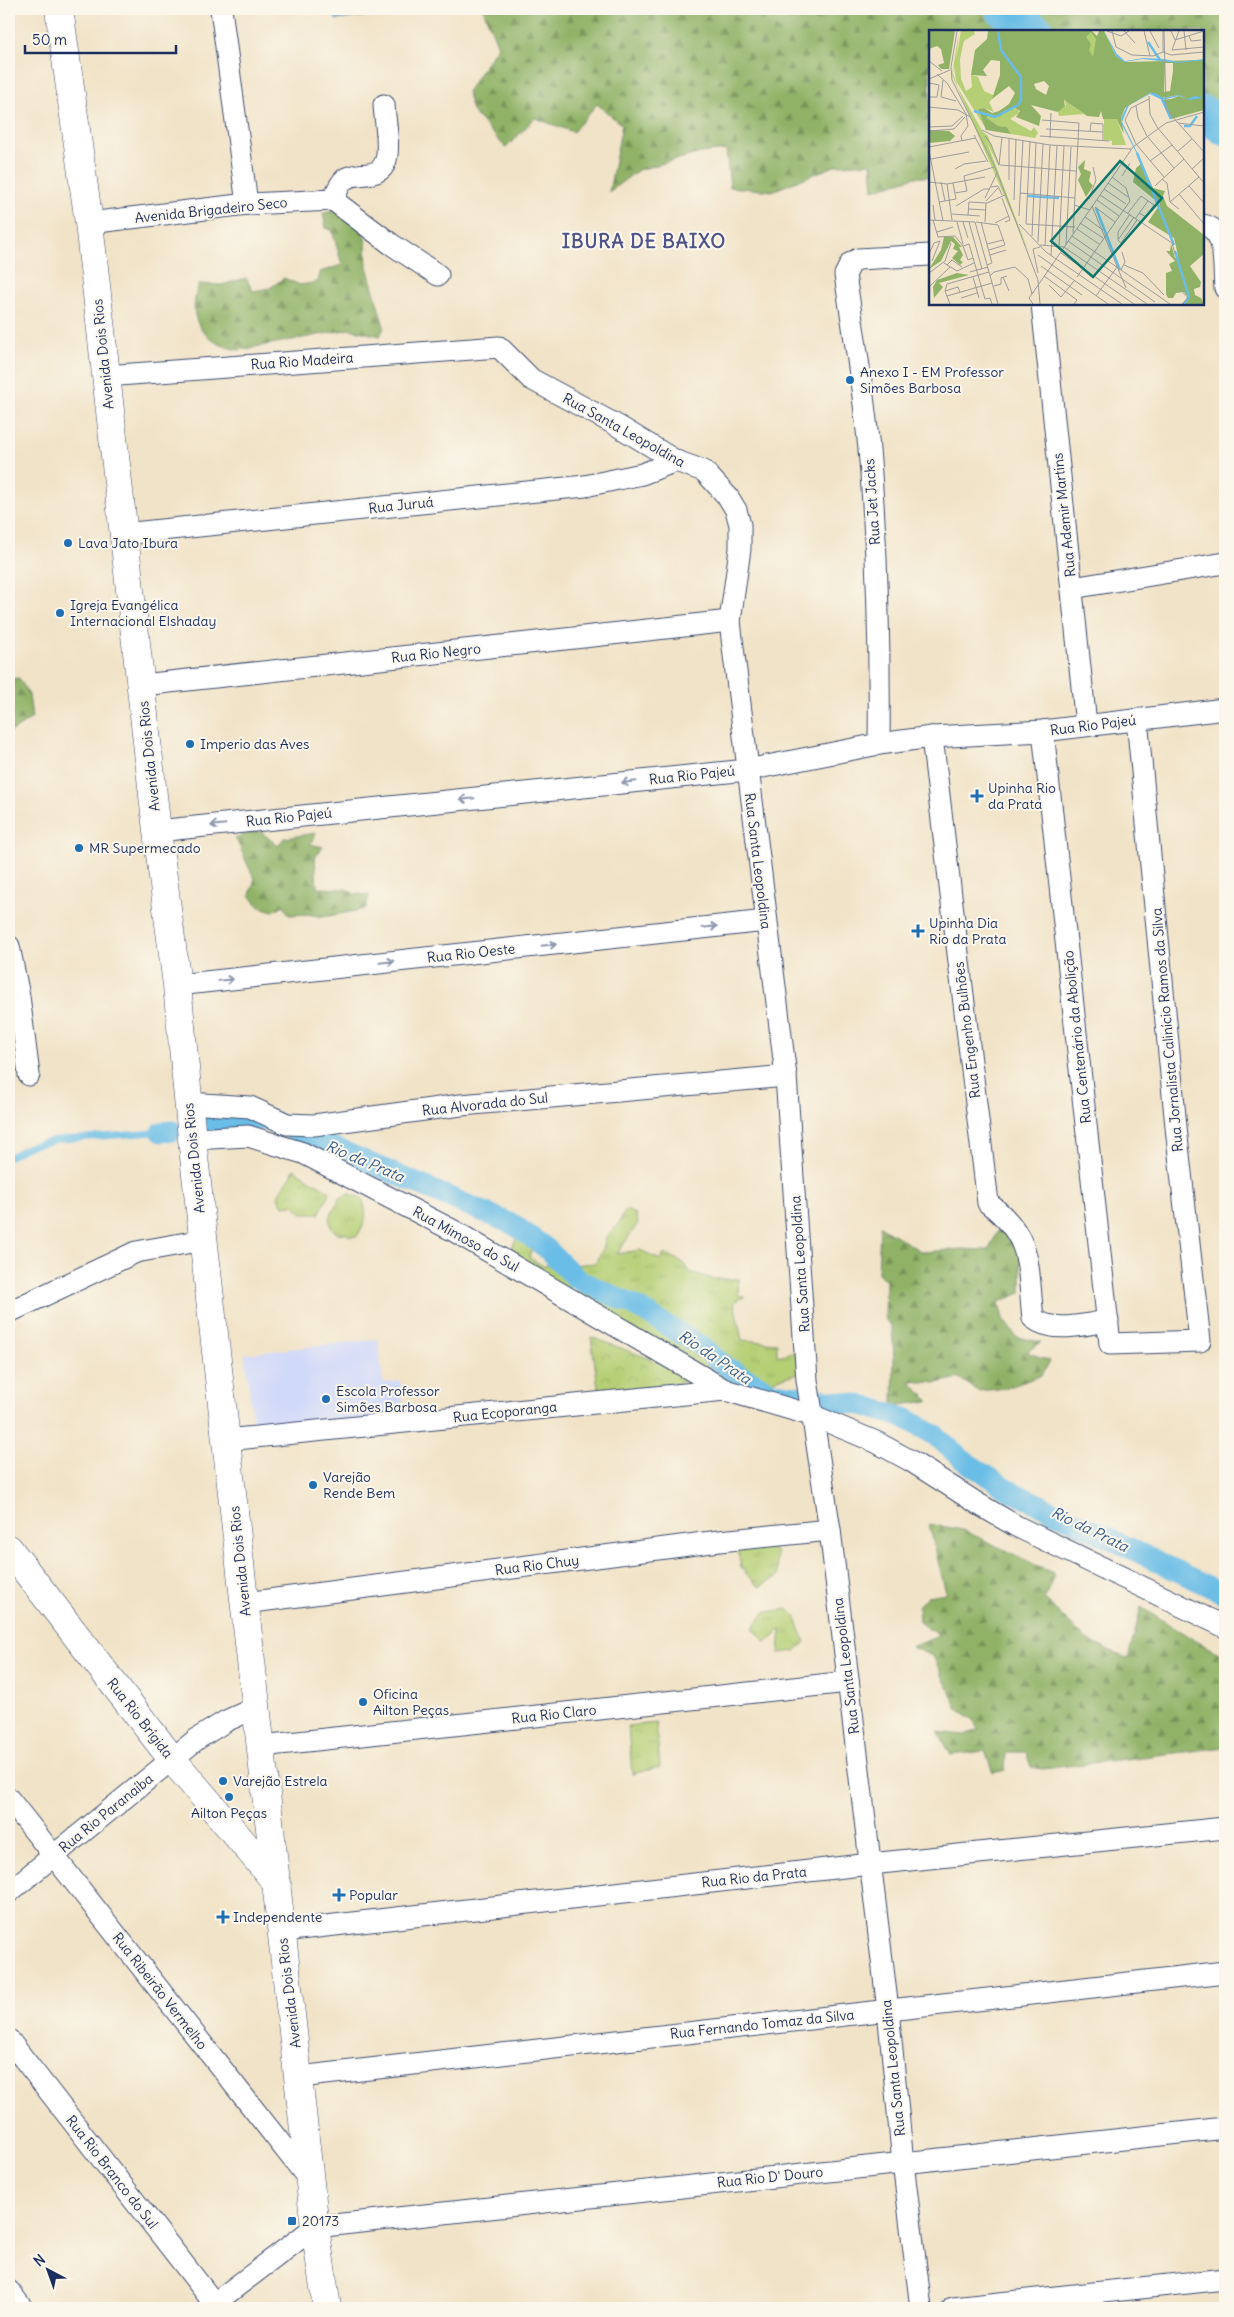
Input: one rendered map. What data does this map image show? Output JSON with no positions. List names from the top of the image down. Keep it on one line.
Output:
{"streets":{"main road":["Avenida Dois Rios","Rua Rio Brígida"],"street":["Avenida Brigadeiro Seco","Rua Rio Madeira","Rua Santa Leopoldina","Rua Jet Jacks","Rua Juruá","Rua Ademir Martins","Rua Rio Negro","Rua Rio Pajeú","Rua Rio Oeste","Rua Engenho Bulhões","Rua Jornalista Calinício Ramos da Silva","Rua Centenário da Abolição","Rua Alvorada do Sul","Rua Mimoso do Sul","Rua Ecoporanga","Rua Rio Chuy","Rua Rio Claro","Rua Rio Paranaíba","Rua Rio da Prata","Rua Ribeirão Vermelho","Rua Fernando Tomaz da Silva","Rua Rio Branco do Sul","Rua Rio D' Douro"]},"crossings":[["Avenida Brigadeiro Seco","Avenida Dois Rios"],["Avenida Dois Rios","Rua Rio Madeira"],["Avenida Dois Rios","Rua Juruá"],["Avenida Dois Rios","Rua Rio Negro"],["Avenida Dois Rios","Rua Rio Pajeú"],["Avenida Dois Rios","Rua Rio Oeste"],["Avenida Dois Rios","Rua Alvorada do Sul"],["Avenida Dois Rios","Rua Mimoso do Sul"],["Avenida Dois Rios","Rua Ecoporanga"],["Avenida Dois Rios","Rua Rio Chuy"],["Avenida Dois Rios","Rua Rio Claro"],["Avenida Dois Rios","Rua Rio Brígida"],["Avenida Dois Rios","Rua Rio Paranaíba"],["Avenida Dois Rios","Rua Rio da Prata"],["Avenida Dois Rios","Rua Ribeirão Vermelho"],["Avenida Dois Rios","Rua Fernando Tomaz da Silva"],["Avenida Dois Rios","Rua Rio D' Douro"],["Rua Rio Madeira","Rua Santa Leopoldina"],["Rua Santa Leopoldina","Rua Juruá"],["Rua Santa Leopoldina","Rua Rio Negro"],["Rua Santa Leopoldina","Rua Rio Pajeú"],["Rua Santa Leopoldina","Rua Rio Oeste"],["Rua Santa Leopoldina","Rua Alvorada do Sul"],["Rua Santa Leopoldina","Rua Rio Chuy"],["Rua Santa Leopoldina","Rua Rio Claro"],["Rua Santa Leopoldina","Rua Rio da Prata"],["Rua Santa Leopoldina","Rua Fernando Tomaz da Silva"],["Rua Santa Leopoldina","Rua Rio D' Douro"],["Rua Jet Jacks","Rua Rio Pajeú"],["Rua Ademir Martins","Rua Rio Pajeú"],["Rua Rio Pajeú","Rua Engenho Bulhões"],["Rua Rio Pajeú","Rua Jornalista Calinício Ramos da Silva"],["Rua Rio Pajeú","Rua Centenário da Abolição"],["Rua Engenho Bulhões","Rua Centenário da Abolição"],["Rua Jornalista Calinício Ramos da Silva","Rua Centenário da Abolição"],["Rua Mimoso do Sul","Rua Ecoporanga"],["Rua Rio Brígida","Rua Rio Paranaíba"],["Rua Rio Paranaíba","Rua Ribeirão Vermelho"]],"one_way":["Rua Rio Pajeú","Rua Rio Oeste"],"districts":["IBURA DE BAIXO"],"water":["Rio da Prata"],"places":{"other":["Anexo I - EM Professor Simões Barbosa","Lava Jato Ibura","Igreja Evangélica Internacional Elshaday","Imperio das Aves","MR Supermecado","Escola Professor Simões Barbosa","Varejão Rende Bem","Oficina Ailton Peças","Varejão Estrela","Ailton Peças"],"health":["Upinha Rio da Prata","Upinha Dia Rio da Prata","Popular","Independente"],"transit":["20173"]},"scale_bar":"50 m","north":"top left"}
